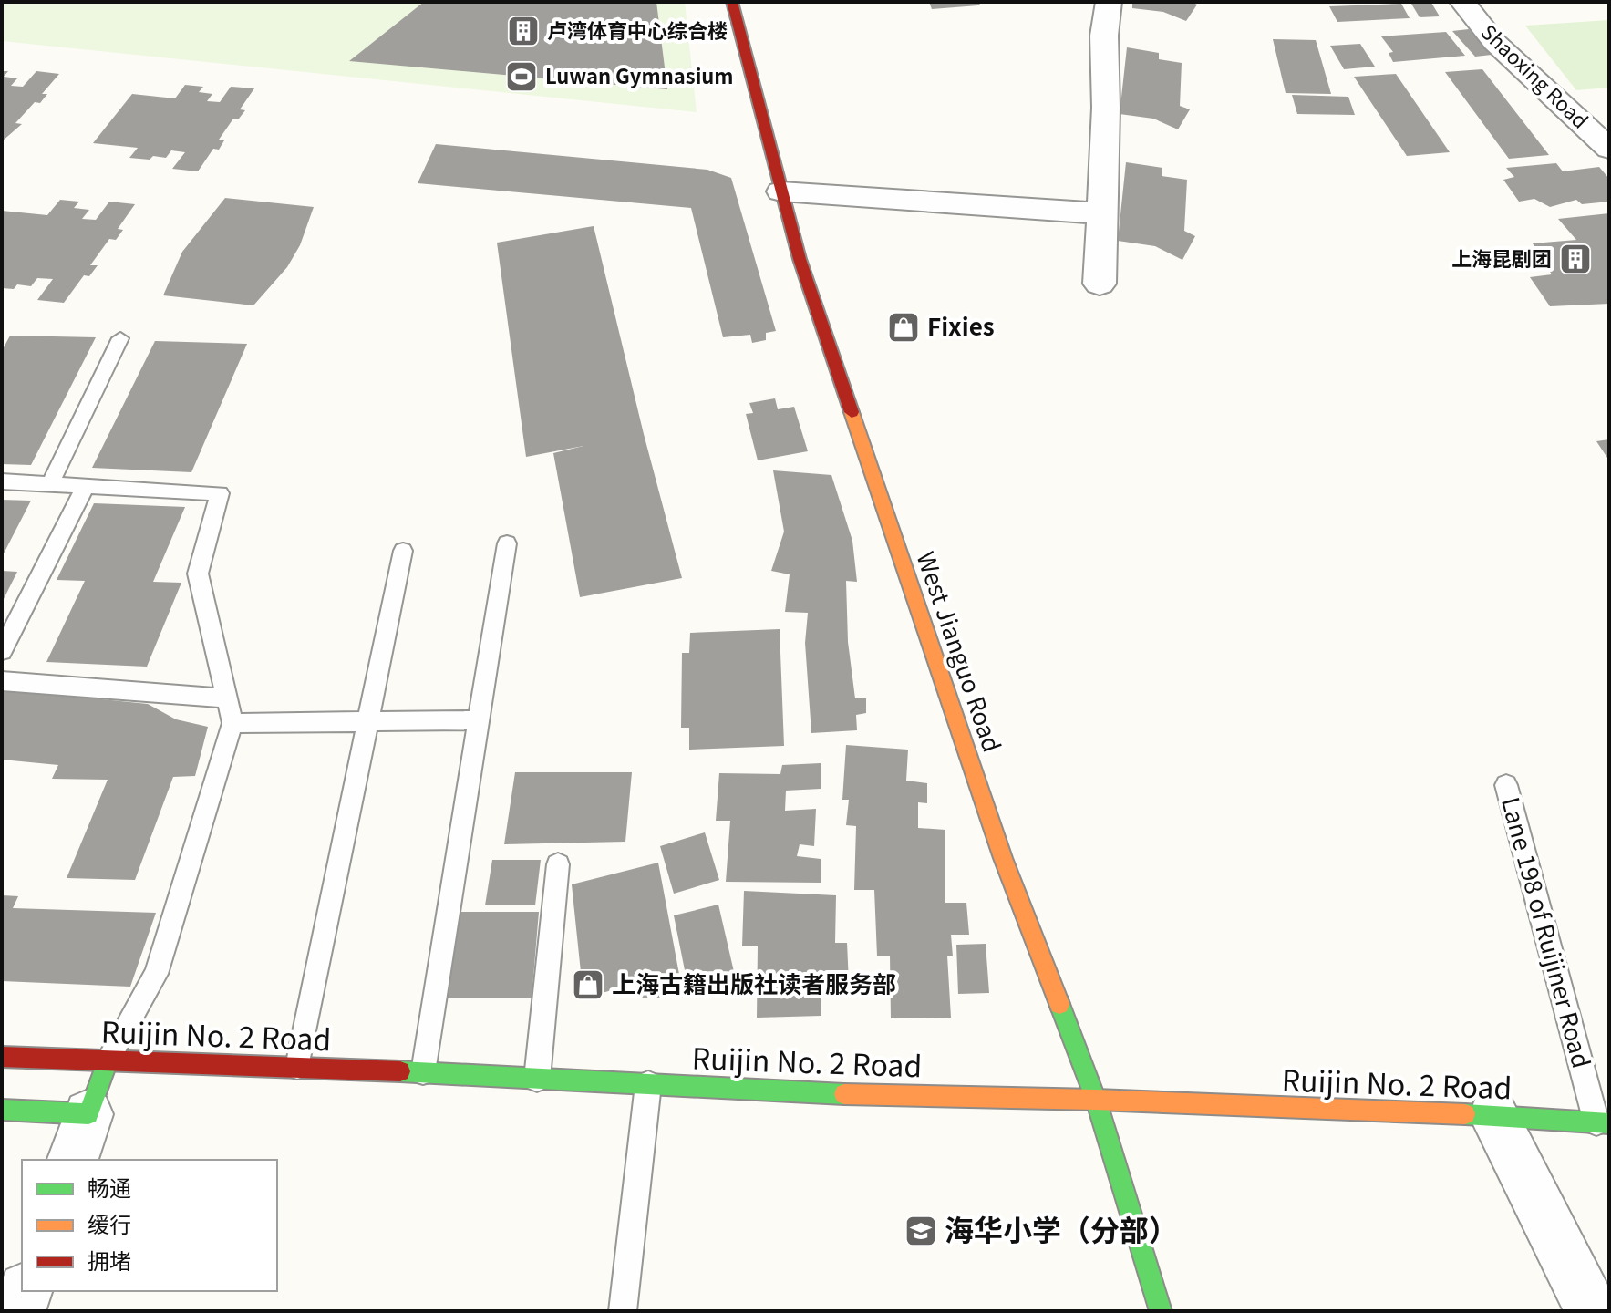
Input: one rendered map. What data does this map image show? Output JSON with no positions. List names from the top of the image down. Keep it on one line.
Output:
{"streets":{"street":["Shaoxing Road","West Jianguo Road","Ruijin No. 2 Road"],"lane":["Lane 198 of Ruijiner Road"]},"crossings":[["West Jianguo Road","Ruijin No. 2 Road"],["Lane 198 of Ruijiner Road","Ruijin No. 2 Road"]],"places":{"building":["卢湾体育中心综合楼","上海昆剧团"],"sports":["Luwan Gymnasium"],"shop":["Fixies","上海古籍出版社读者服务部"],"school or university":["海华小学（分部）"]},"legend":["畅通","缓行","拥堵"]}
